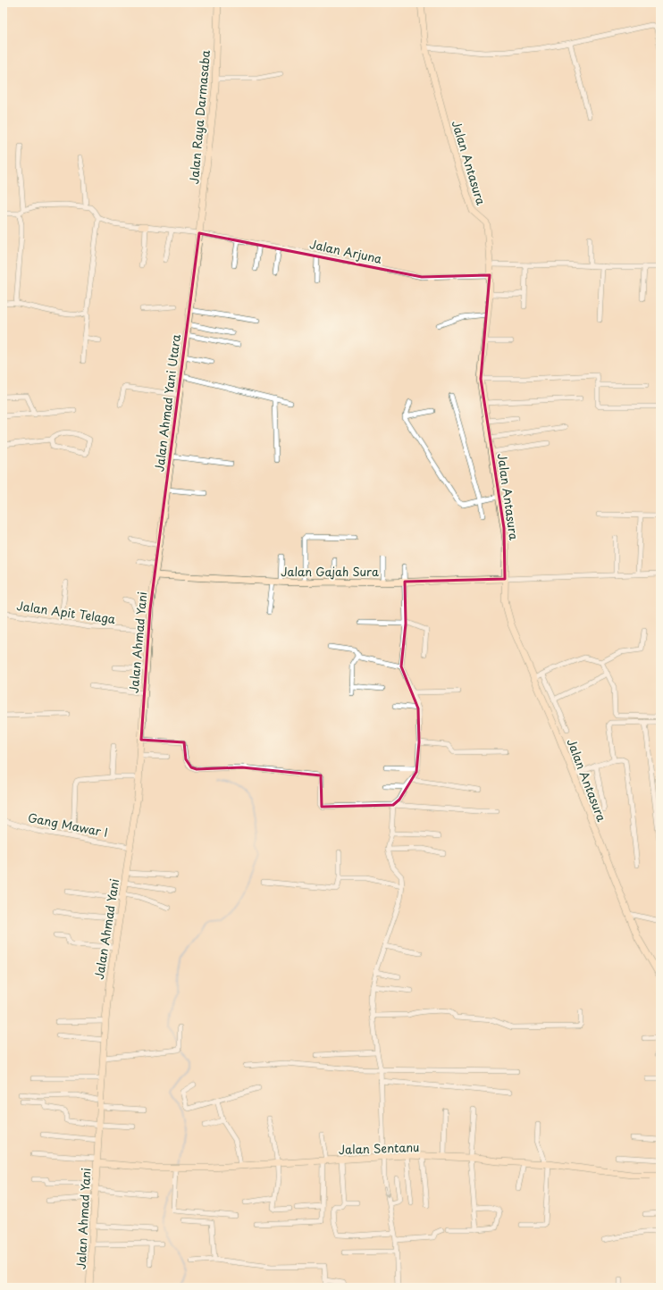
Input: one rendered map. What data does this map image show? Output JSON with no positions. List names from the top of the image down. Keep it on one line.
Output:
{"streets":{"main road":["Jalan Raya Darmasaba","Jalan Antasura","Jalan Ahmad Yani Utara","Jalan Gajah Sura","Jalan Ahmad Yani","Jalan Sentanu"],"street":["Jalan Arjuna","Jalan Apit Telaga","Gang Mawar I"]},"crossings":[["Jalan Raya Darmasaba","Jalan Arjuna"],["Jalan Raya Darmasaba","Jalan Ahmad Yani Utara"],["Jalan Antasura","Jalan Arjuna"],["Jalan Antasura","Jalan Gajah Sura"],["Jalan Arjuna","Jalan Ahmad Yani Utara"],["Jalan Ahmad Yani Utara","Jalan Gajah Sura"],["Jalan Ahmad Yani Utara","Jalan Ahmad Yani"],["Jalan Gajah Sura","Jalan Ahmad Yani"],["Jalan Apit Telaga","Jalan Ahmad Yani"],["Jalan Ahmad Yani","Gang Mawar I"],["Jalan Ahmad Yani","Jalan Sentanu"]]}
